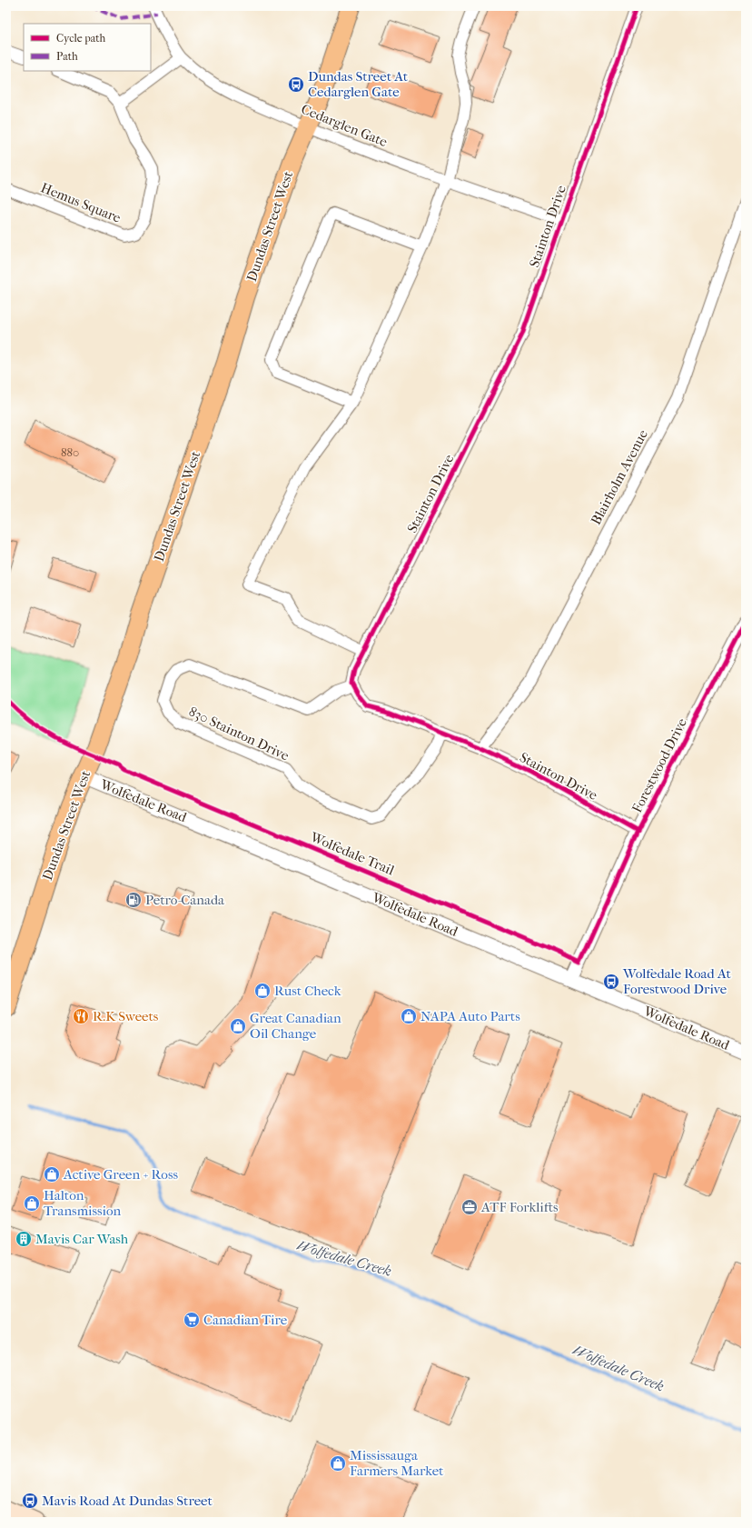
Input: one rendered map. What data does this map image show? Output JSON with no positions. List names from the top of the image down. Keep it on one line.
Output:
{"streets":{"main road":["Dundas Street West"],"street":["Cedarglen Gate","Hemus Square","Stainton Drive","Blairholm Avenue","830 Stainton Drive","Forestwood Drive","Wolfedale Road"],"cycle path":["Wolfedale Trail"]},"crossings":[["Cedarglen Gate","Dundas Street West"],["Cedarglen Gate","Stainton Drive"],["Dundas Street West","Wolfedale Road"],["Stainton Drive","Blairholm Avenue"],["Stainton Drive","830 Stainton Drive"],["Stainton Drive","Forestwood Drive"],["Forestwood Drive","Wolfedale Road"]],"water":["Wolfedale Creek"],"places":{"bus stop":["Dundas Street At Cedarglen Gate","Wolfedale Road At Forestwood Drive","Mavis Road At Dundas Street"],"fuel station":["Petro-Canada"],"shop":["Rust Check","NAPA Auto Parts","Great Canadian Oil Change","Active Green + Ross","Halton Transmission","Mississauga Farmers Market"],"restaurant":["R.K Sweets"],"office":["ATF Forklifts"],"building":["Mavis Car Wash"],"supermarket":["Canadian Tire"]},"house_numbers":["880"],"legend":["Cycle path","Path"]}
